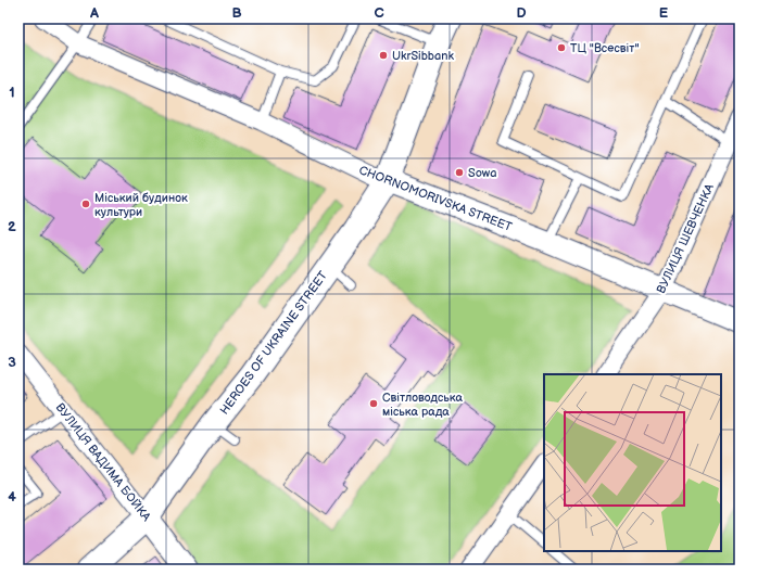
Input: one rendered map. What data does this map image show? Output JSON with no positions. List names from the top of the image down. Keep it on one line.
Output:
{"streets":{"main road":["HEROES OF UKRAINE STREET"],"street":["CHORNOMORIVSKA STREET","ВУЛИЦЯ ШЕВЧЕНКА","ВУЛИЦЯ ВАДИМА БОЙКА"]},"crossings":[["CHORNOMORIVSKA STREET","ВУЛИЦЯ ШЕВЧЕНКА"],["CHORNOMORIVSKA STREET","HEROES OF UKRAINE STREET"],["HEROES OF UKRAINE STREET","ВУЛИЦЯ ВАДИМА БОЙКА"]],"places":["ТЦ \"Всесвіт\"","UkrSibbank","Sowa","Міський будинок культури","Світловодська міська рада"],"grid":{"columns":["A","B","C","D","E"],"rows":["1","2","3","4"]}}
